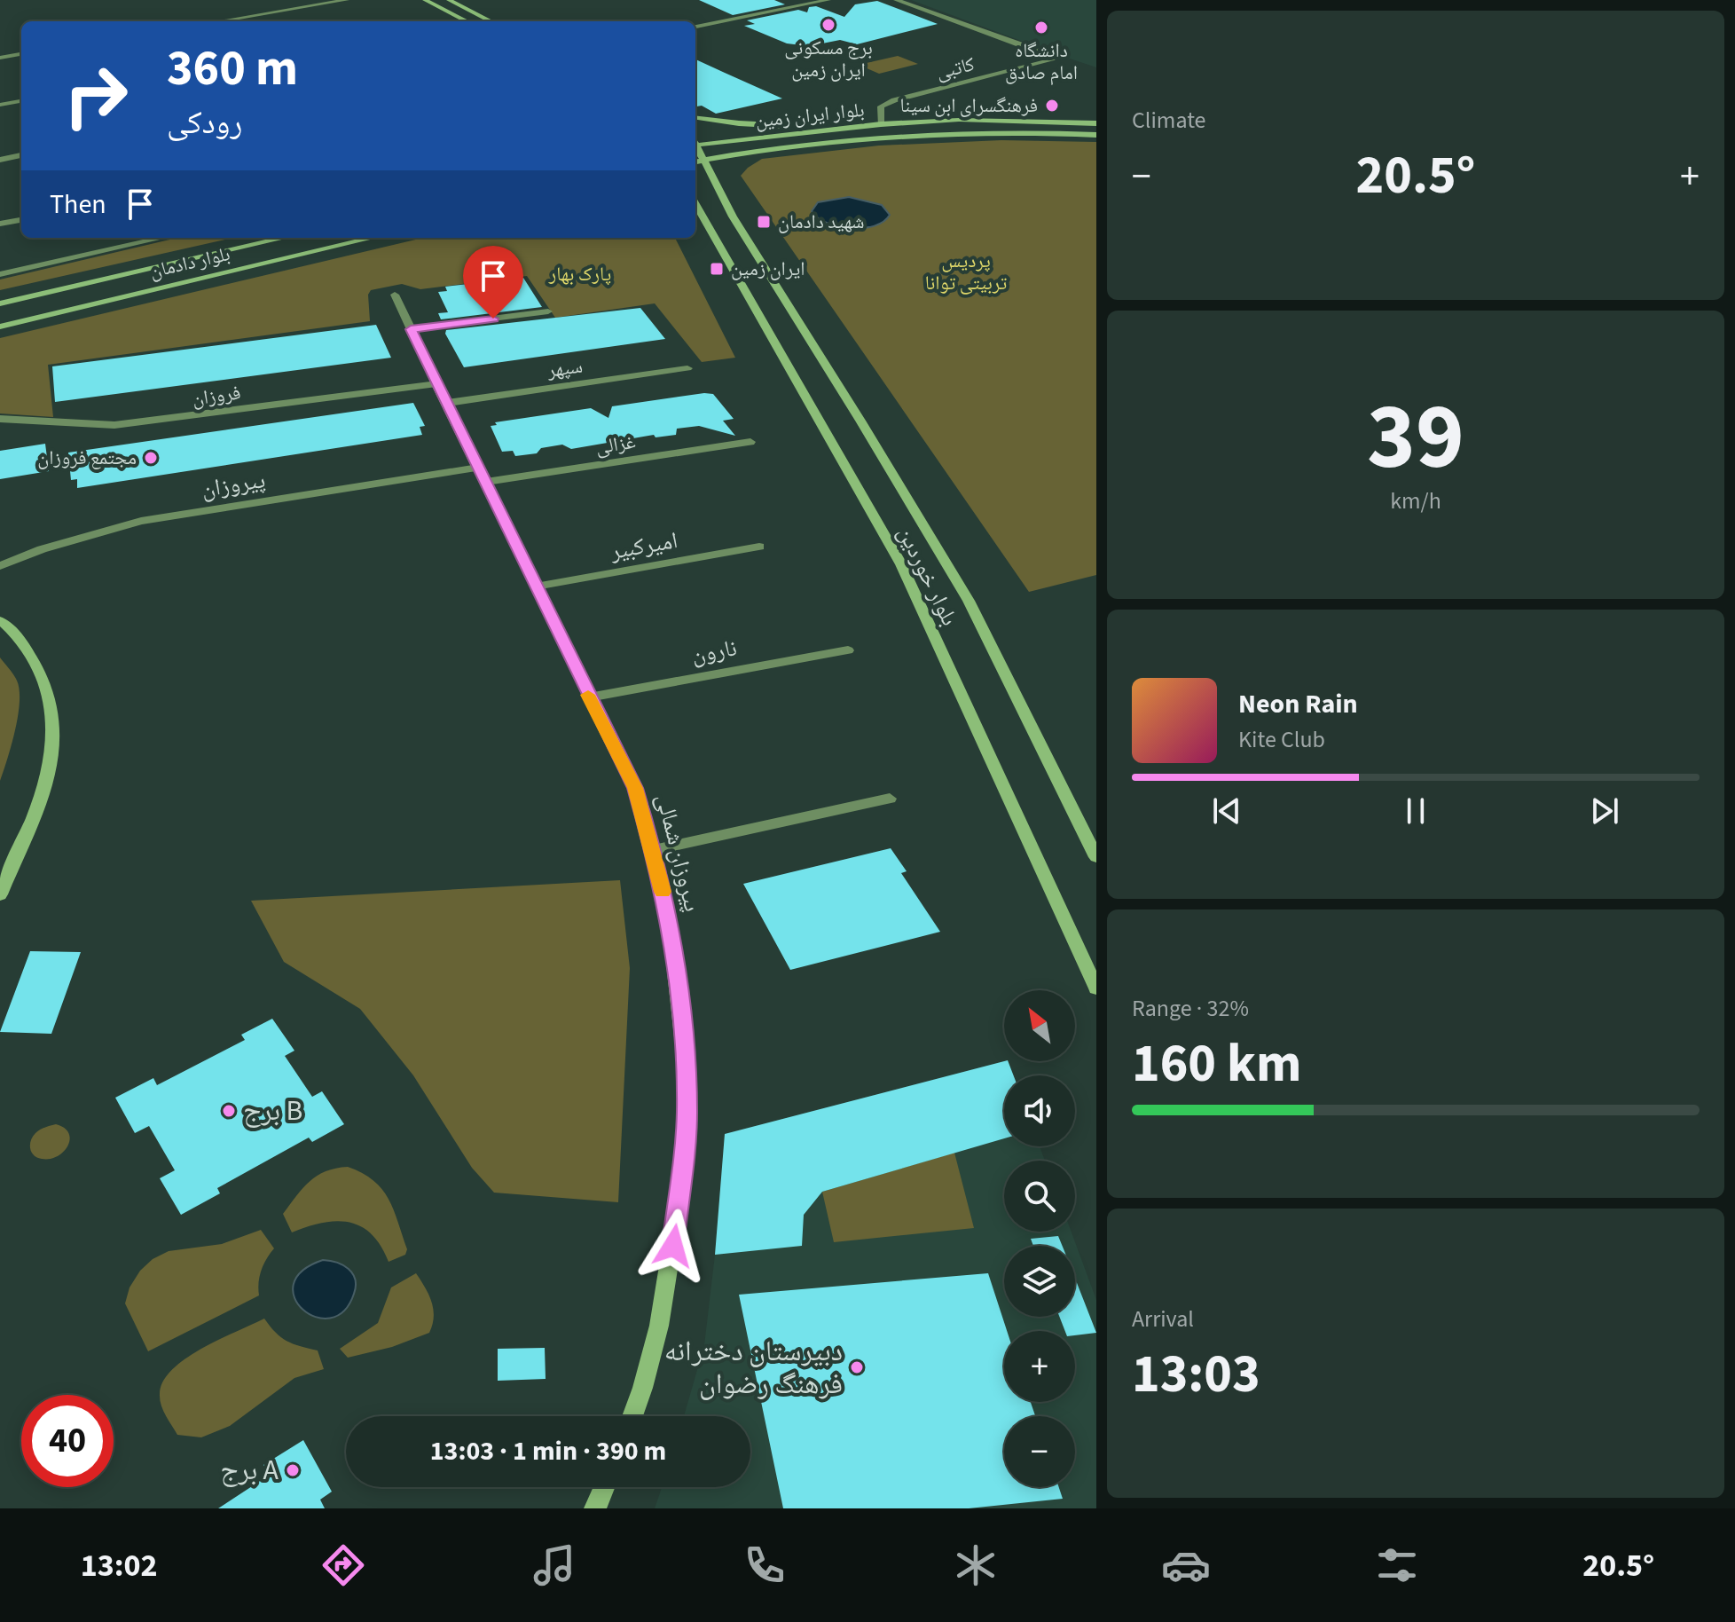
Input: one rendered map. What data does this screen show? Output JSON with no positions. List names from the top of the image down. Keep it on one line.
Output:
{"streets":{"main road":["بلوار ایران زمین","بلوار دادمان","بلوار خوردین","پیروزان شمالی"],"street":["کاتبی","سپهر","فروزان","غزالی","پیروزان","امیرکبیر","نارون"]},"crossings":[["کاتبی","بلوار ایران زمین"],["بلوار ایران زمین","بلوار خوردین"],["سپهر","پیروزان شمالی"],["فروزان","پیروزان شمالی"],["غزالی","پیروزان"],["غزالی","پیروزان شمالی"],["پیروزان","پیروزان شمالی"],["امیرکبیر","پیروزان شمالی"],["نارون","پیروزان شمالی"]],"parks":["پردیس تربیتی توانا","پارک بهار"],"places":{"other":["برج مسکونی ایران زمین","دانشگاه امام صادق","فرهنگسرای ابن سینا","مجتمع فروزان","برج B","دبیرستان دخترانه فرهنگ رضوان","برج A"],"transit":["شهید دادمان","ایران زمین"]},"north":"top left","page":{"tile":["Climate",["39","km/h"],["Range · 32%","160 km"],["Arrival","13:03"]],"turn":["360 m","رودکی"],"heat":["−","20.5°","+"],"then":"Then","song":["Neon Rain","Kite Club"],"map_buttons":["+","−"],"limit":"40","trip":"13:03 · 1 min · 390 m","tabs":["13:02","20.5°"]}}
